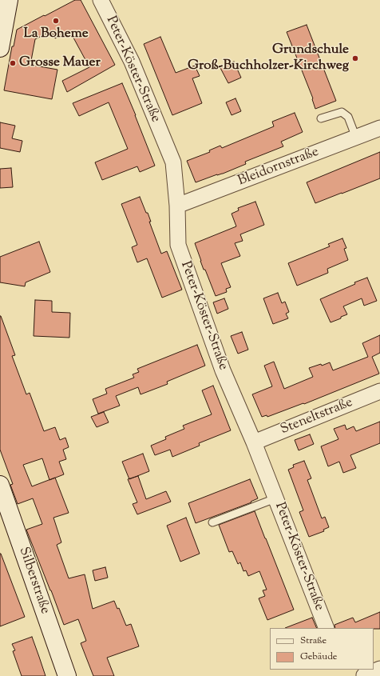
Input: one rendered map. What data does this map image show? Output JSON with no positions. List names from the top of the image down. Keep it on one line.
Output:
{"streets":{"street":["Peter-Köster-Straße","Bleidornstraße","Steneltstraße","Silberstraße"]},"crossings":[["Peter-Köster-Straße","Bleidornstraße"],["Peter-Köster-Straße","Steneltstraße"]],"places":["La Boheme","Grundschule Groß-Buchholzer-Kirchweg","Grosse Mauer"],"legend":["Straße","Gebäude"]}
